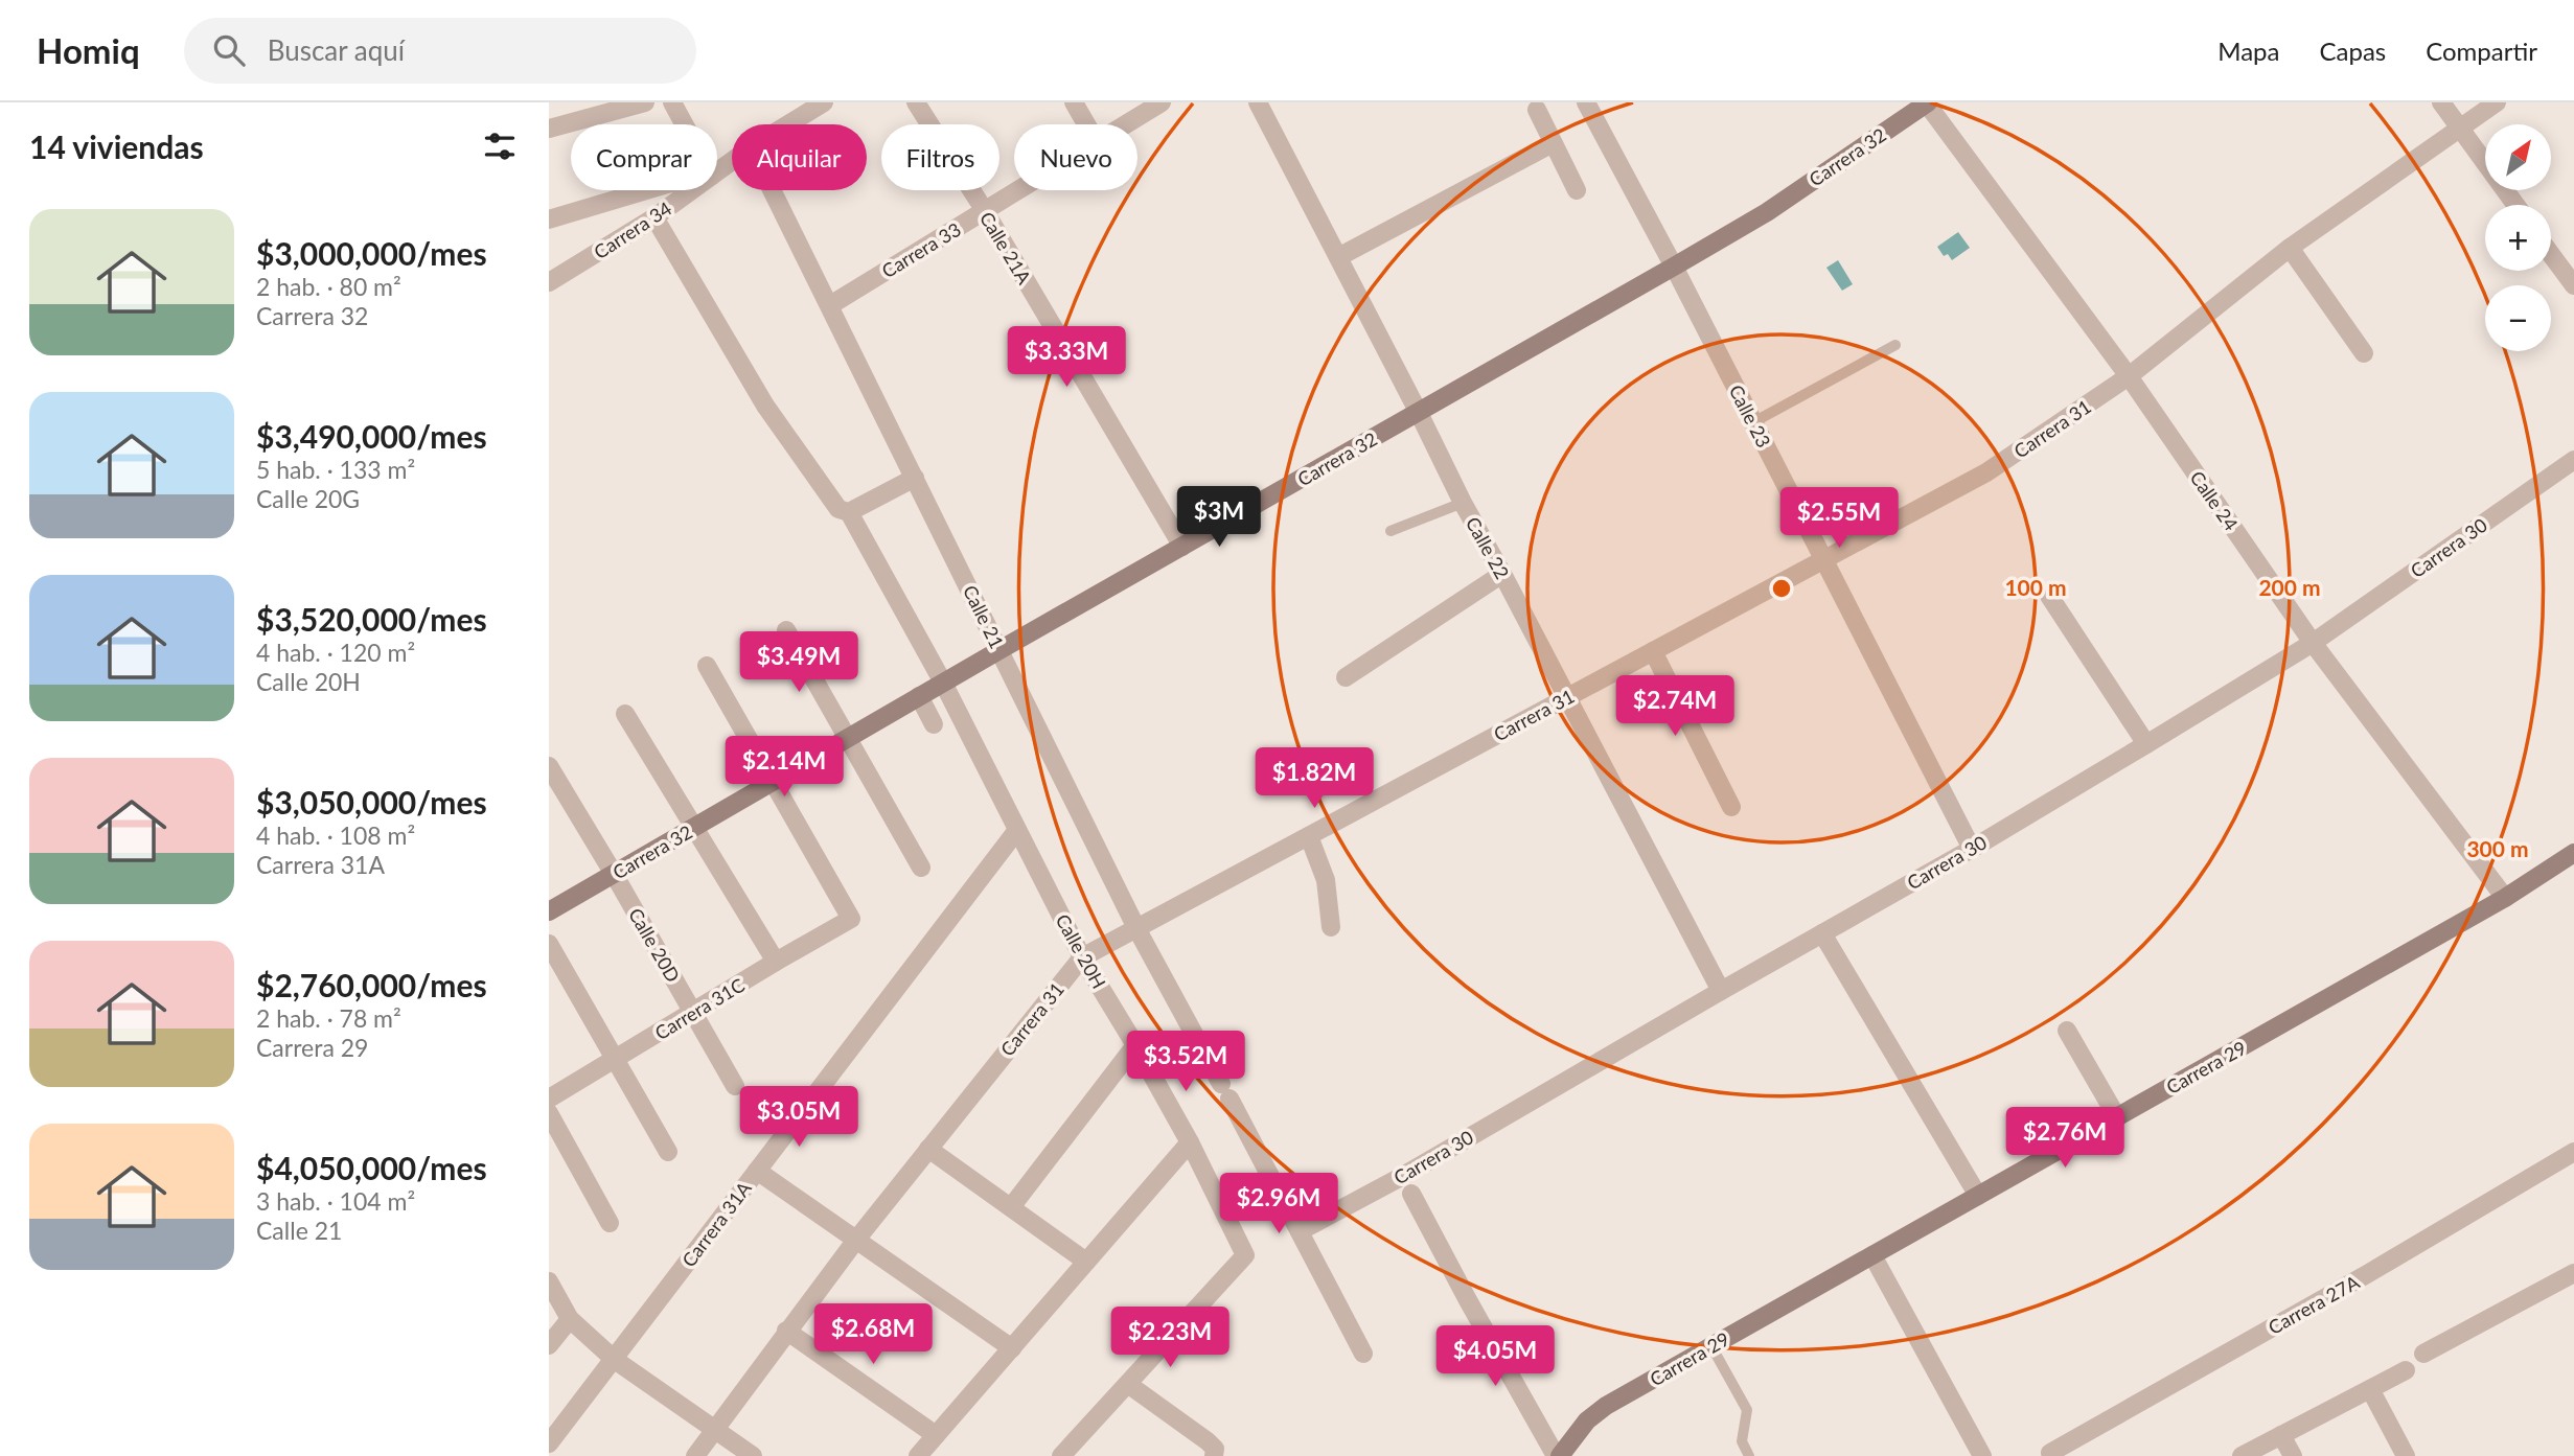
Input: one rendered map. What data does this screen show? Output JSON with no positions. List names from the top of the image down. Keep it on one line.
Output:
{"streets":{"street":["Carrera 32","Carrera 34","Calle 21A","Carrera 33","Calle 23","Carrera 31","Calle 24","Calle 22","Carrera 30","Calle 21","Calle 20D","Calle 20H","Carrera 31C","Carrera 29","Carrera 31A","Carrera 27A"]},"crossings":[["Carrera 32","Calle 21A"],["Carrera 32","Calle 23"],["Carrera 32","Calle 24"],["Carrera 32","Calle 22"],["Carrera 32","Calle 21"],["Carrera 32","Calle 20D"],["Carrera 32","Calle 20H"],["Carrera 32","Carrera 31C"],["Carrera 34","Calle 20H"],["Calle 21A","Carrera 33"],["Carrera 33","Calle 21"],["Calle 23","Carrera 31"],["Calle 23","Carrera 30"],["Carrera 31","Calle 24"],["Carrera 31","Calle 22"],["Carrera 31","Calle 21"],["Carrera 31","Calle 20H"],["Calle 24","Carrera 30"],["Calle 24","Carrera 29"],["Calle 22","Carrera 30"],["Carrera 30","Calle 21"],["Calle 20D","Carrera 31C"],["Calle 20H","Carrera 31A"]],"north":"top right","page":{"header":"Homiq","search":"Buscar aquí","nav":["Mapa","Capas","Compartir"],"heading":"14 viviendas","map_buttons":["+","−"],"chip":["Comprar","Alquilar","Filtros","Nuevo"],"list":[{"name":"$3,000,000/mes","note":"2 hab. · 80 m² · Carrera 32"},{"name":"$3,490,000/mes","note":"5 hab. · 133 m² · Calle 20G"},{"name":"$3,520,000/mes","note":"4 hab. · 120 m² · Calle 20H"},{"name":"$3,050,000/mes","note":"4 hab. · 108 m² · Carrera 31A"},{"name":"$2,760,000/mes","note":"2 hab. · 78 m² · Carrera 29"},{"name":"$4,050,000/mes","note":"3 hab. · 104 m² · Calle 21"}],"price":["$3.33M","$3M","$2.55M","$3.49M","$2.74M","$2.14M","$1.82M","$3.52M","$3.05M","$2.76M","$2.96M","$2.68M","$2.23M","$4.05M"]},"rings":["100 m","200 m","300 m"]}
